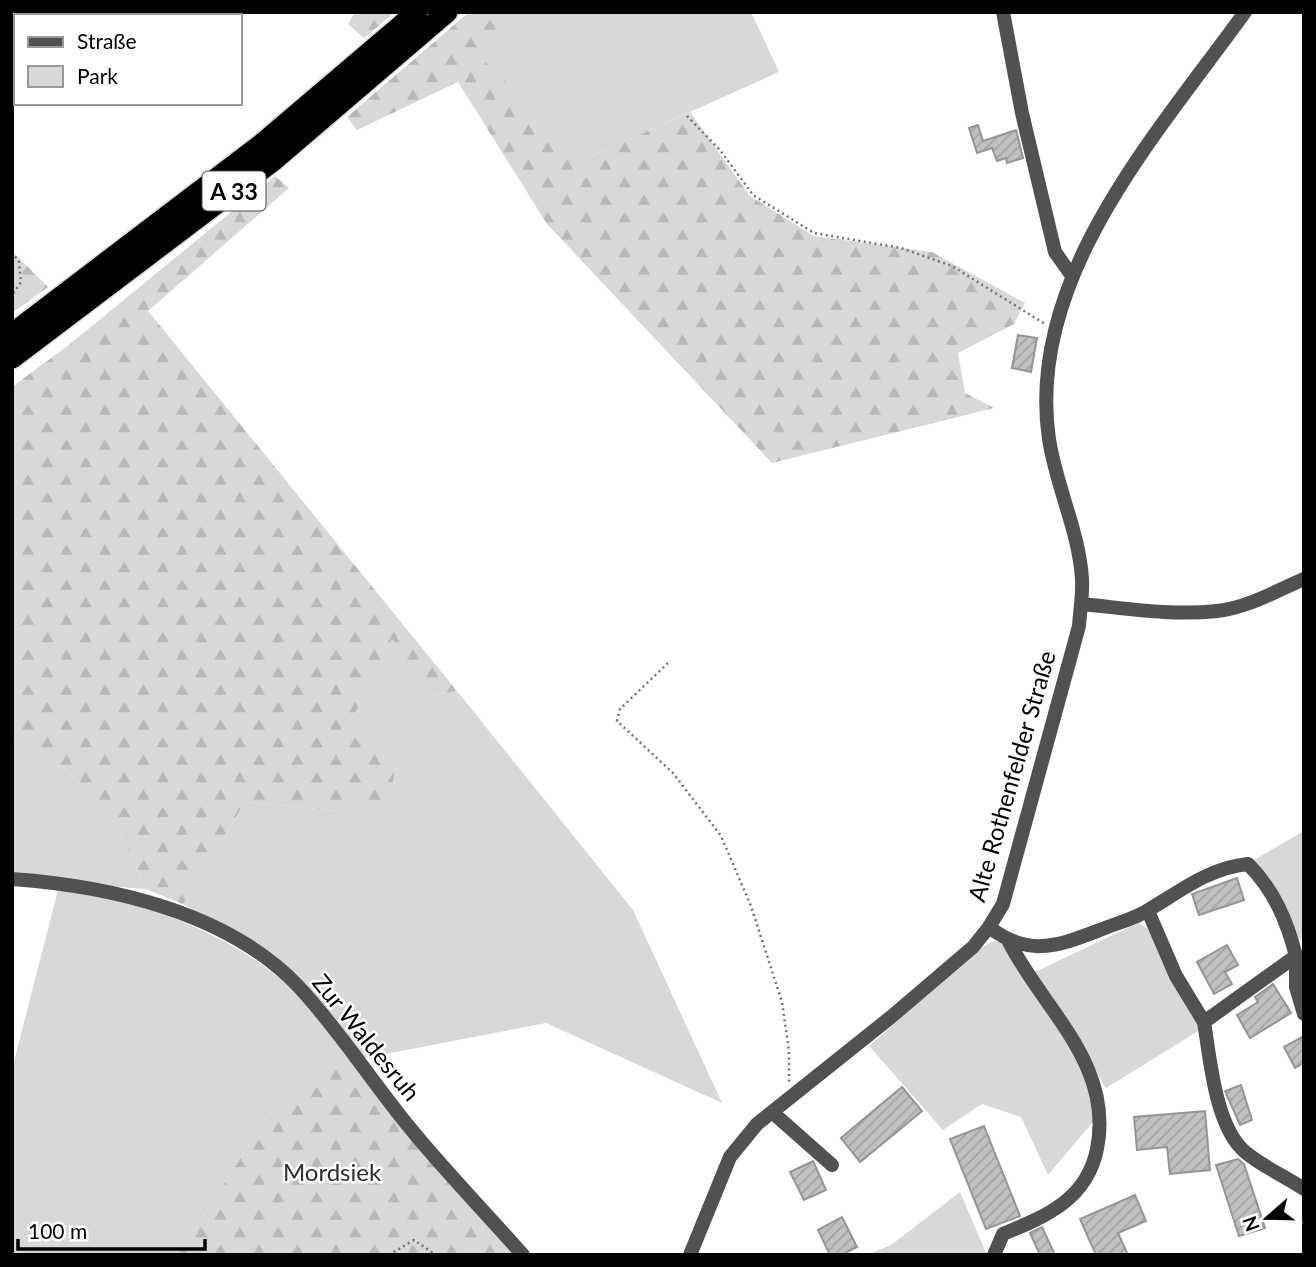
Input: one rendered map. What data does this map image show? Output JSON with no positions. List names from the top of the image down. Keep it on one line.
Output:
{"streets":{"highway":["A 33"],"street":["Alte Rothenfelder Straße","Zur Waldesruh"]},"parks":["Mordsiek"],"legend":["Straße","Park"],"scale_bar":"100 m","north":"left"}
